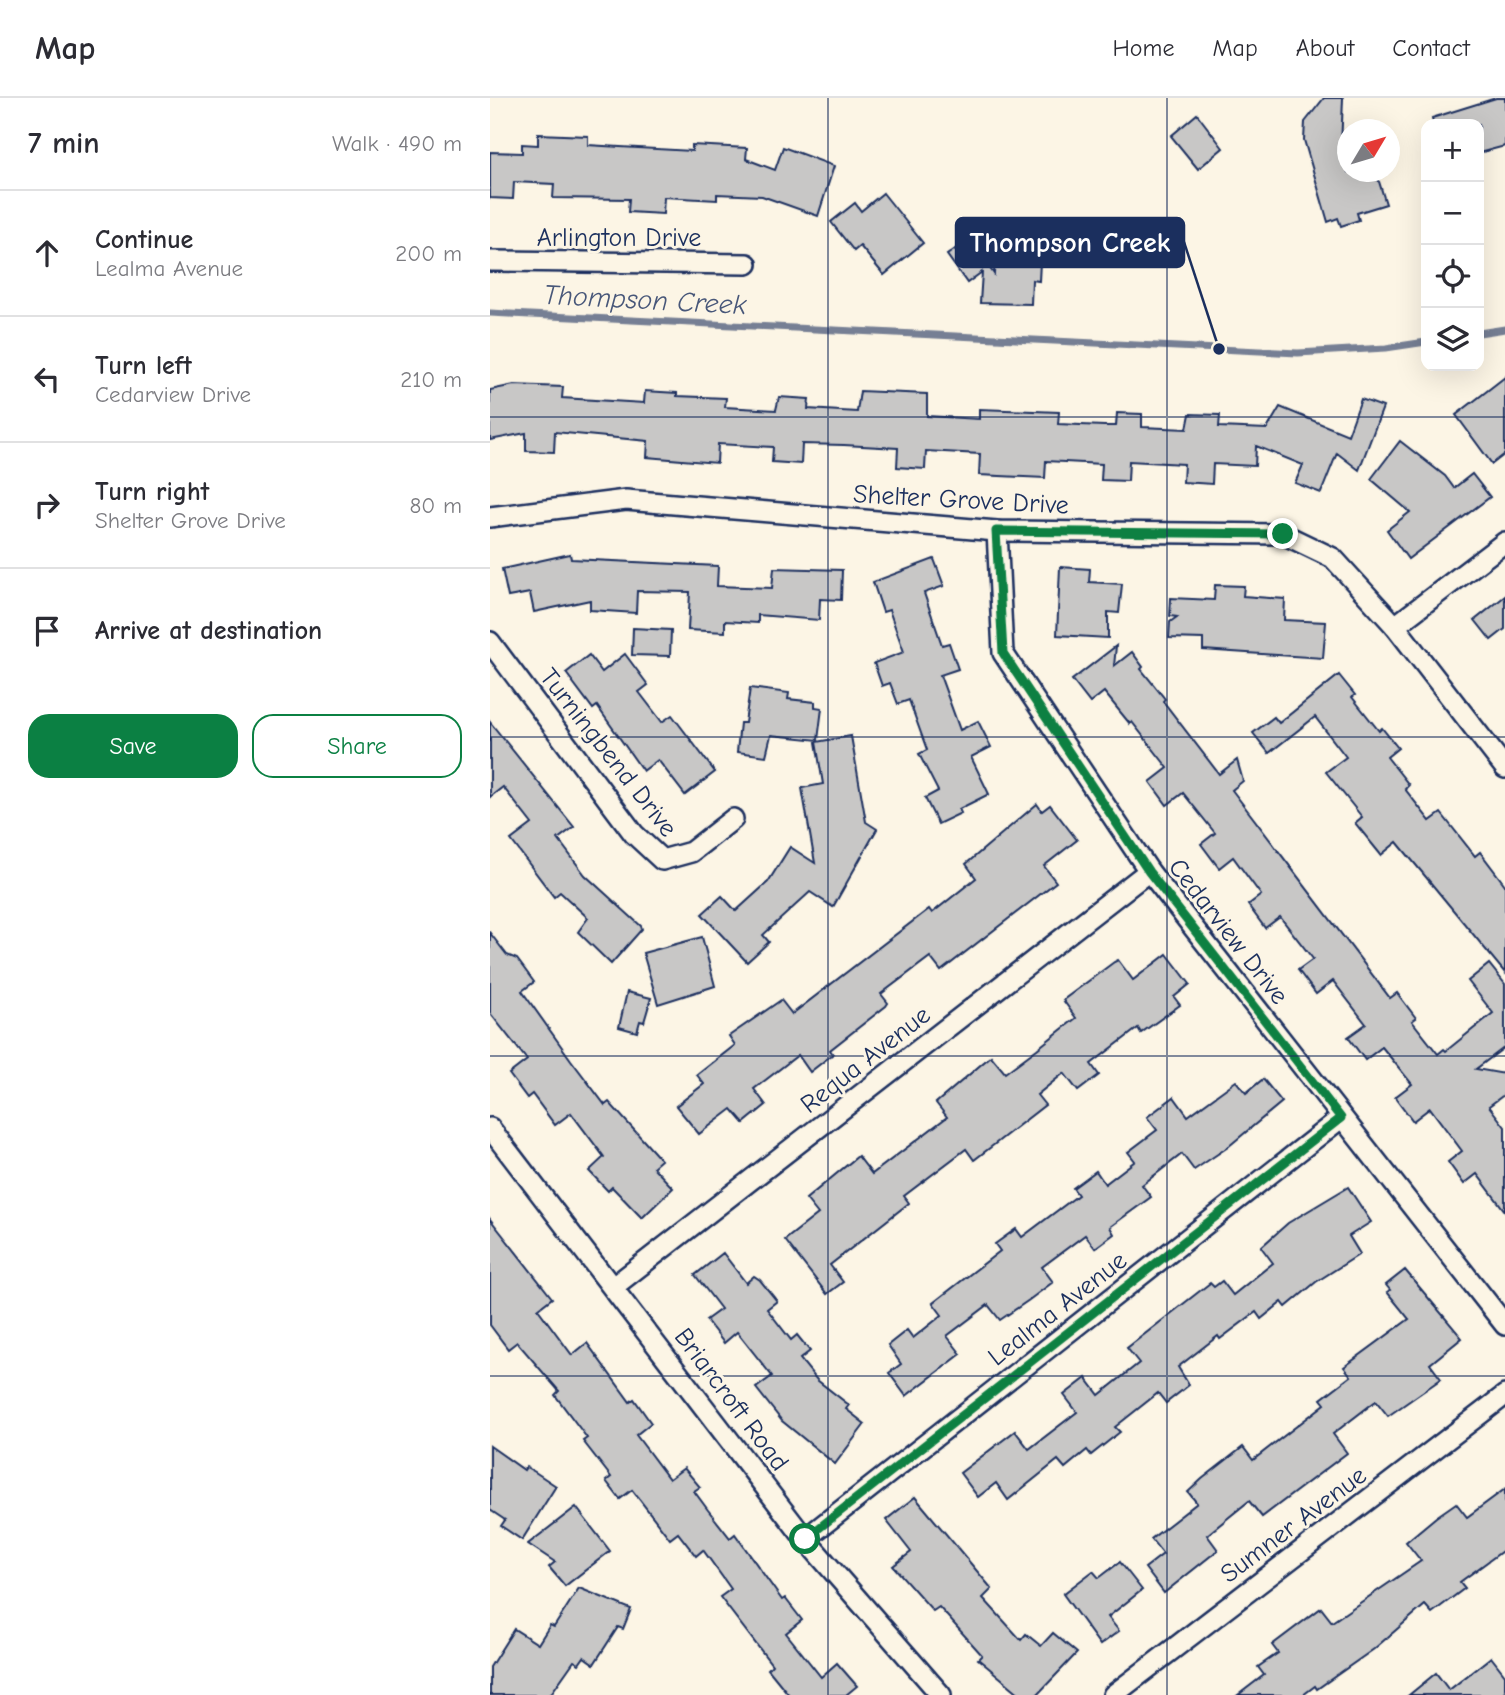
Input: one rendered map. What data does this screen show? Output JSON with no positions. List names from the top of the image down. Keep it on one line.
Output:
{"streets":{"street":["Arlington Drive","Shelter Grove Drive","Turningbend Drive","Cedarview Drive","Requa Avenue","Lealma Avenue","Briarcroft Road","Sumner Avenue"]},"crossings":[["Shelter Grove Drive","Cedarview Drive"],["Cedarview Drive","Requa Avenue"],["Cedarview Drive","Lealma Avenue"],["Requa Avenue","Briarcroft Road"],["Lealma Avenue","Briarcroft Road"]],"water":["Thompson Creek"],"places":["Thompson Creek"],"north":"top right","page":{"header":"Map","nav":["Home","Map","About","Contact"],"heading":["7 min","Walk · 490 m"],"map_buttons":["+","−"],"list":[["Continue","Lealma Avenue","200 m"],["Turn left","Cedarview Drive","210 m"],["Turn right","Shelter Grove Drive","80 m"],"Arrive at destination"],"buttons":["Save","Share"]}}
